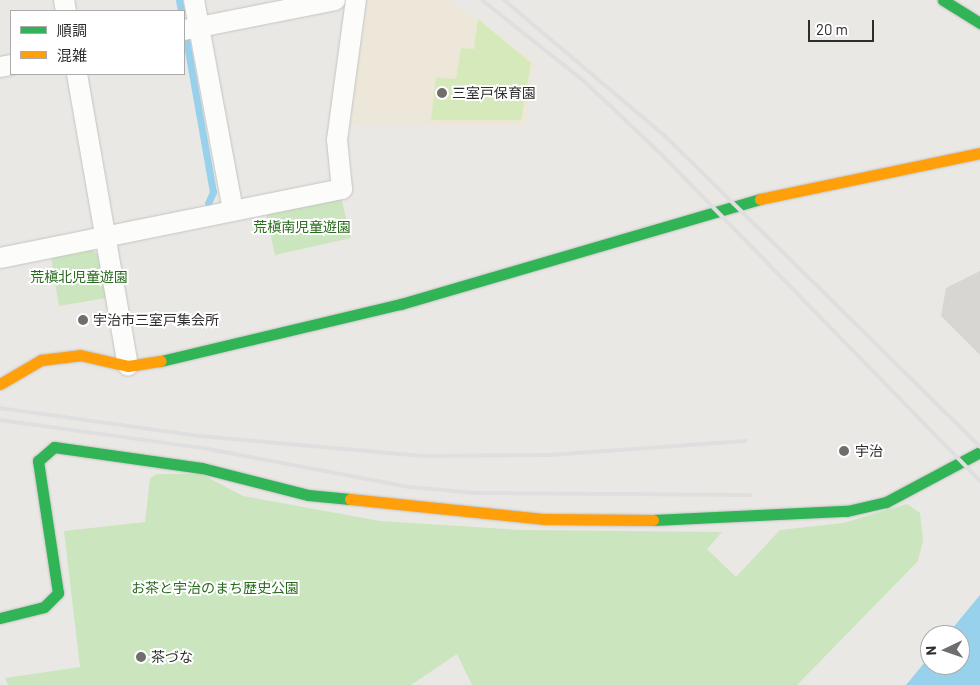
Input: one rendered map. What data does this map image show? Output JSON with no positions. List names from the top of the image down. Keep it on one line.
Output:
{"parks":["荒槇南児童遊園","荒槇北児童遊園","お茶と宇治のまち歴史公園"],"places":["三室戸保育園","宇治市三室戸集会所","宇治","茶づな"],"legend":["順調","混雑"],"scale_bar":"20 m","north":"left"}
